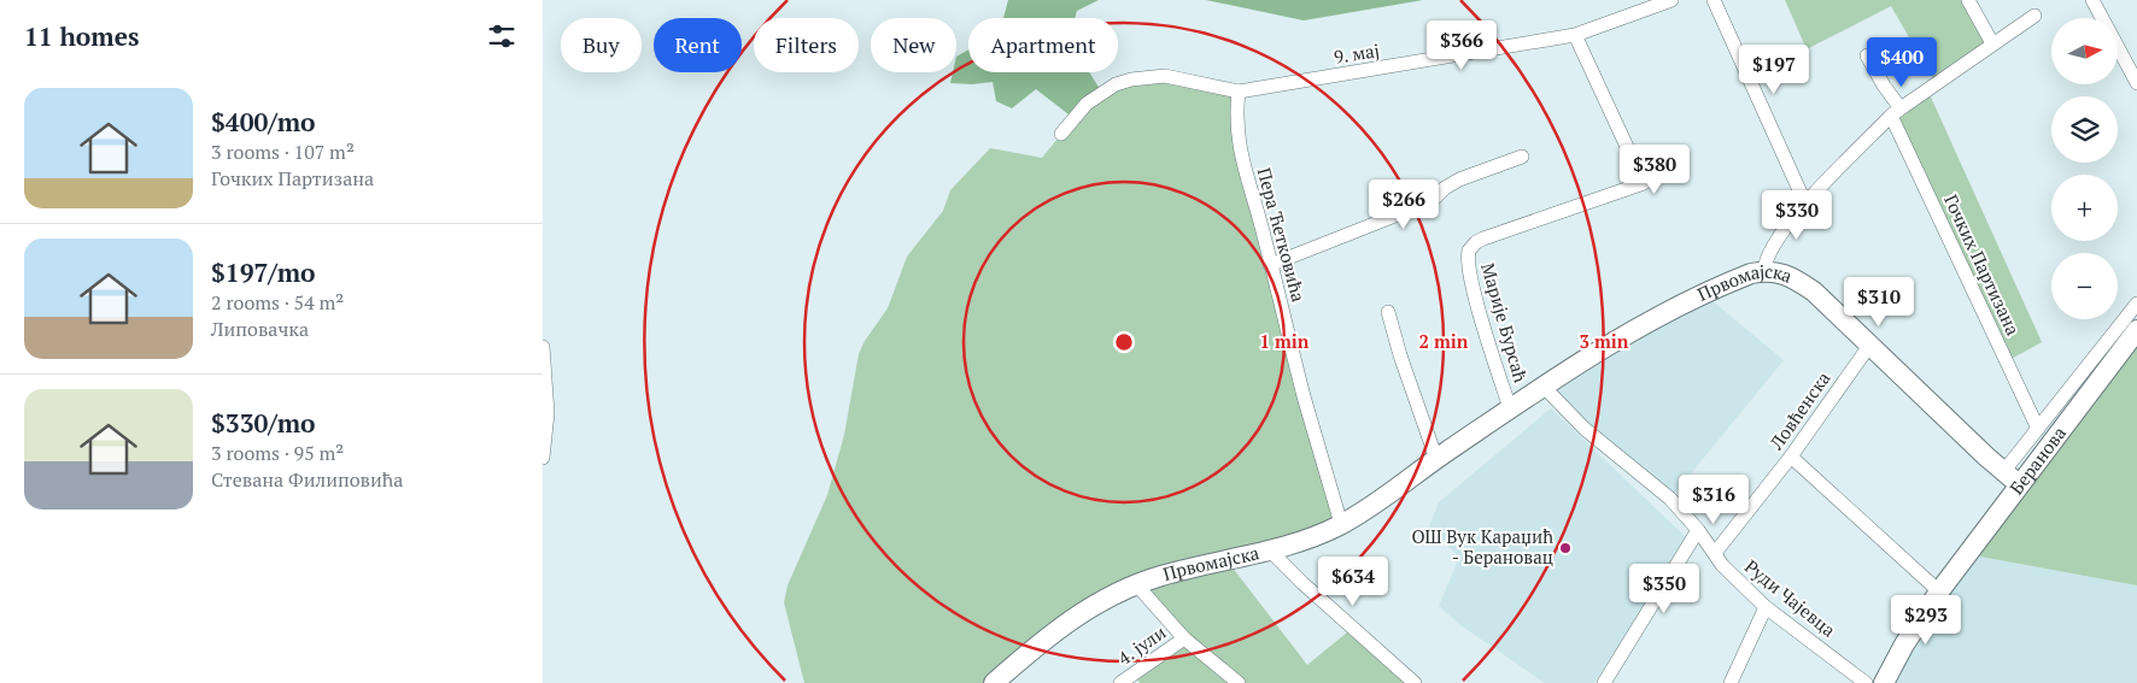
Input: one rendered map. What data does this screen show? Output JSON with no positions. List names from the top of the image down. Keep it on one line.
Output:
{"streets":{"main road":["Првомајска","Беранова"],"street":["9. мај","Пера Ћетковића","Гочких Партизана","Марије Бурсаћ","Ловћенска","Руди Чајевца","4. јули"]},"crossings":[["9. мај","Пера Ћетковића"],["9. мај","Марије Бурсаћ"],["Пера Ћетковића","Првомајска"],["Гочких Партизана","Беранова"],["Првомајска","Марије Бурсаћ"],["Првомајска","Ловћенска"],["Првомајска","Беранова"],["Првомајска","Руди Чајевца"],["Првомајска","4. јули"],["Ловћенска","Руди Чајевца"]],"places":["ОШ Вук Караџић - Берановац"],"north":"right","page":{"heading":"11 homes","map_buttons":["+","−"],"chip":["Buy","Rent","Filters","New","Apartment"],"price":["$366","$400","$197","$380","$266","$330","$310","$316","$634","$350","$293"],"list":[{"name":"$400/mo","note":"3 rooms · 107 m² · Гочких Партизана"},{"name":"$197/mo","note":"2 rooms · 54 m² · Липовачка"},{"name":"$330/mo","note":"3 rooms · 95 m² · Стевана Филиповића"}]},"rings":["1 min","2 min","3 min"]}
